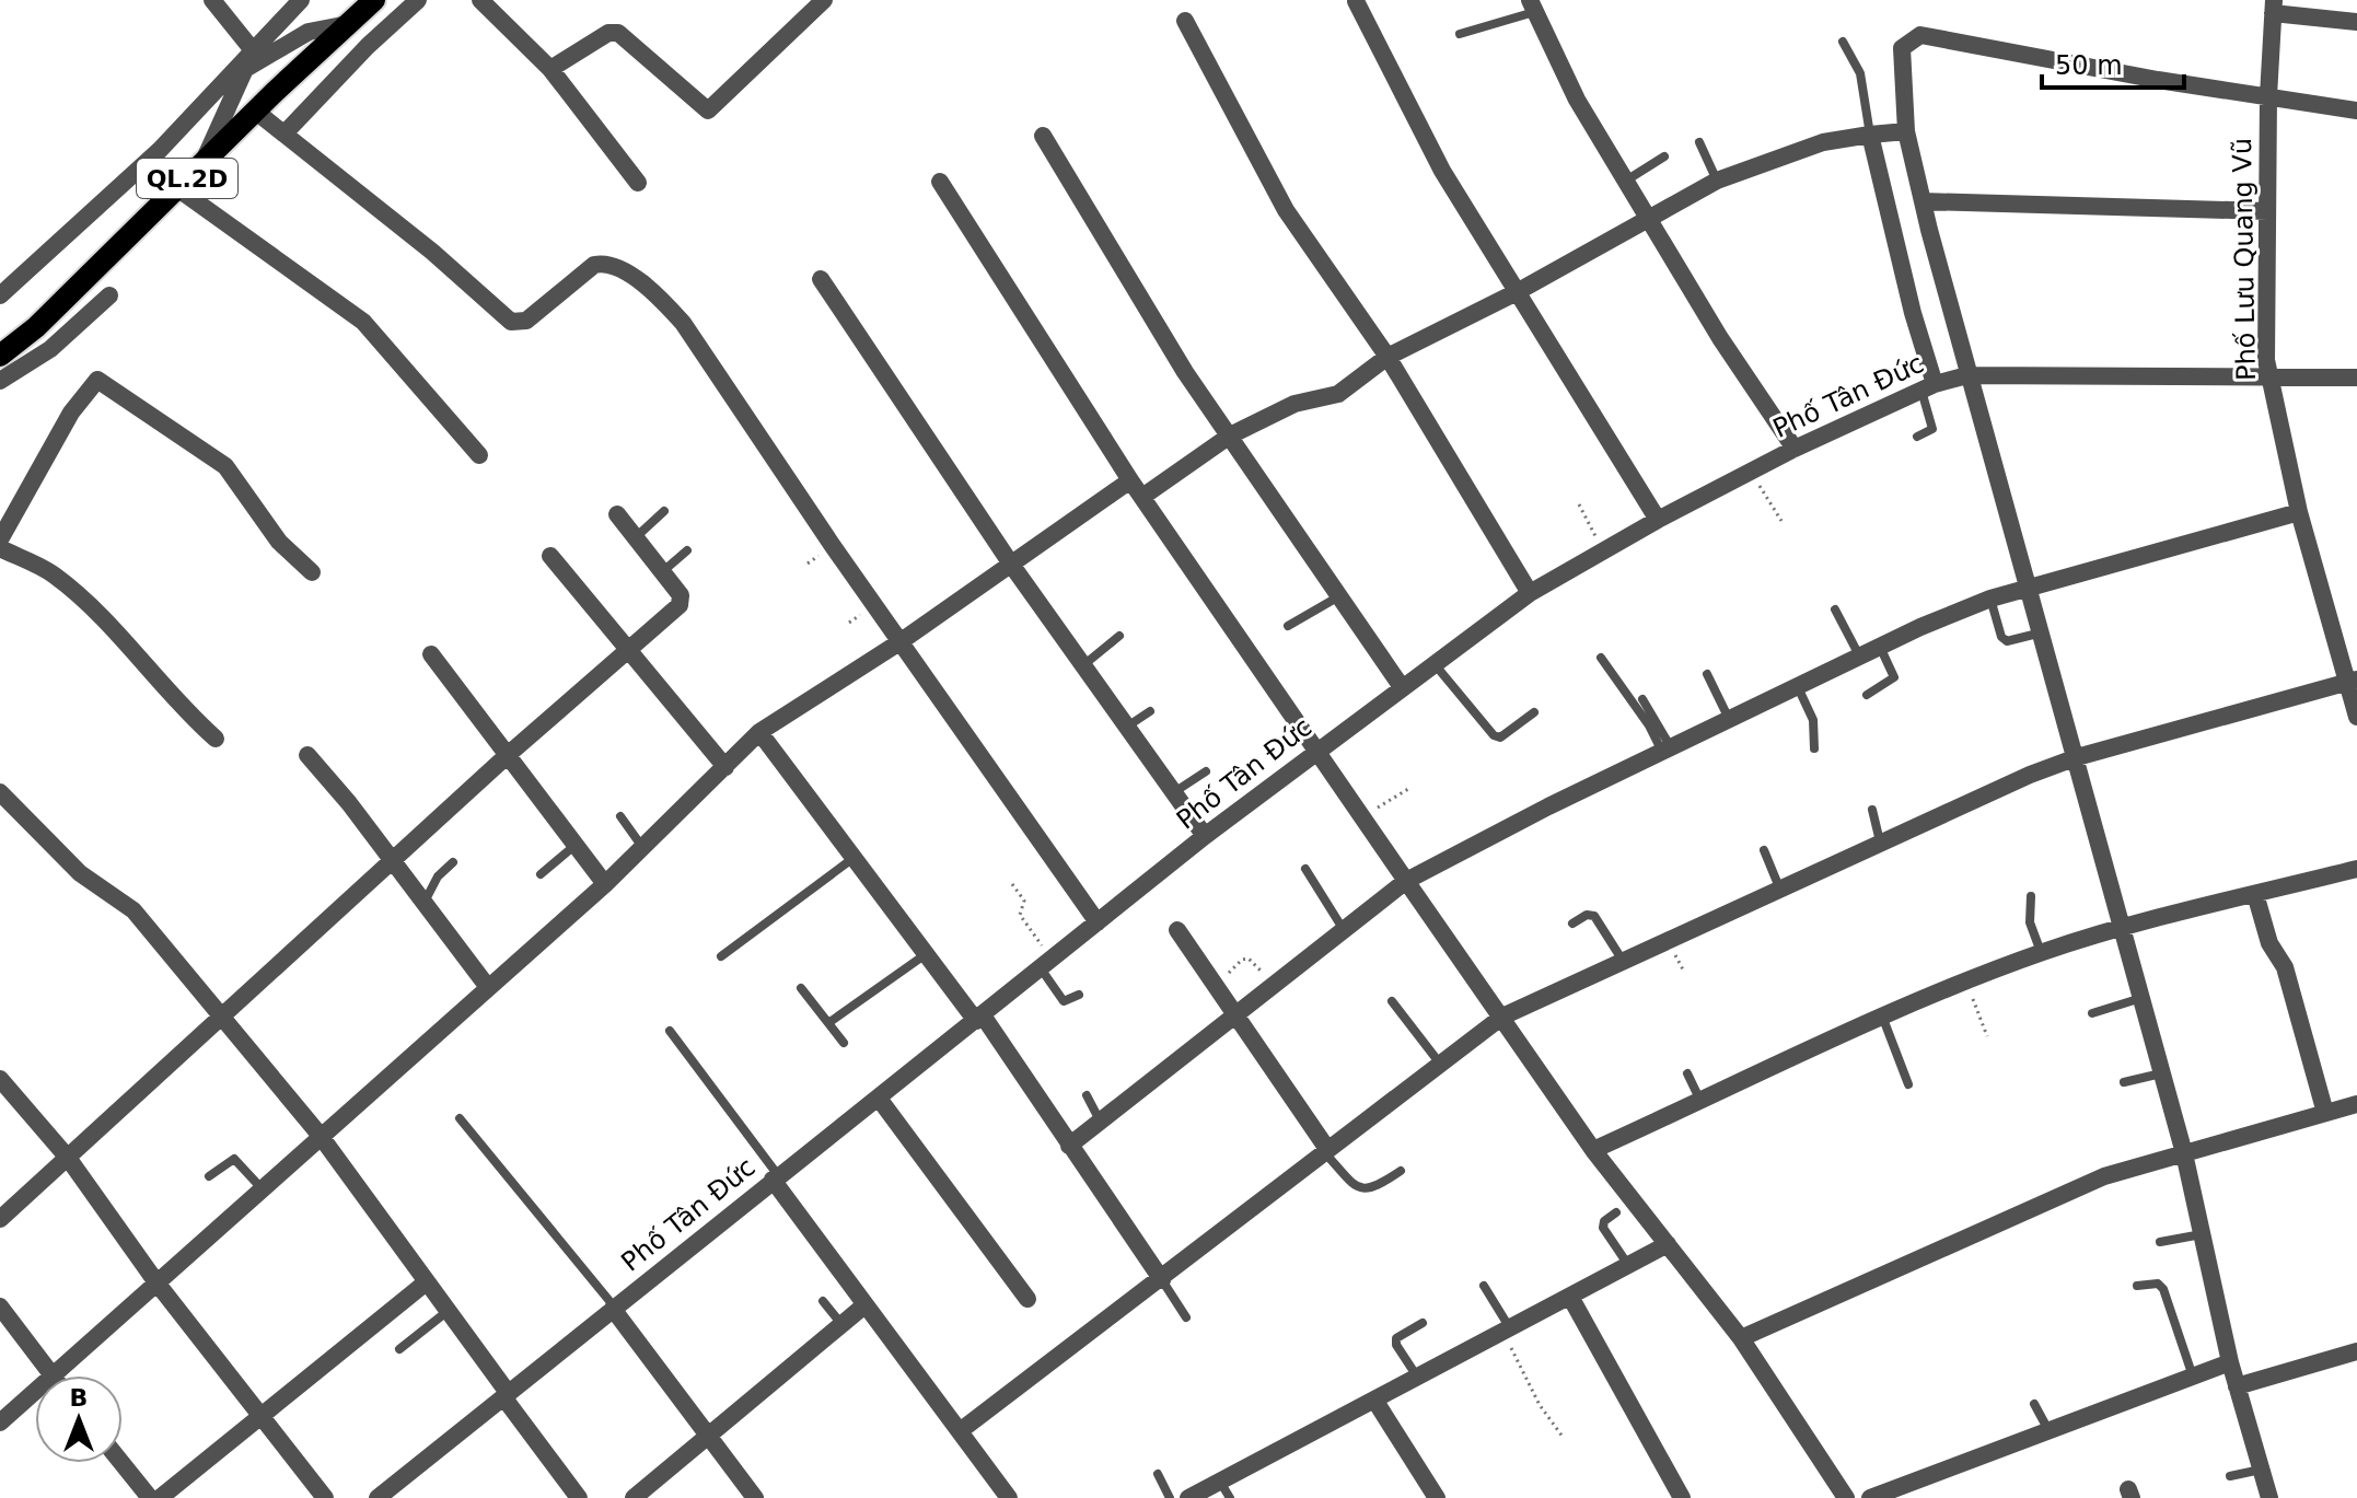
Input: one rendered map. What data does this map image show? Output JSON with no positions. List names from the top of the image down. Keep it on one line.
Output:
{"streets":{"main road":["QL.2D"],"street":["Phố Lưu Quang Vũ","Phố Tân Đức"]},"crossings":[["Phố Lưu Quang Vũ","Phố Tân Đức"]],"scale_bar":"50 m","north":"top"}
